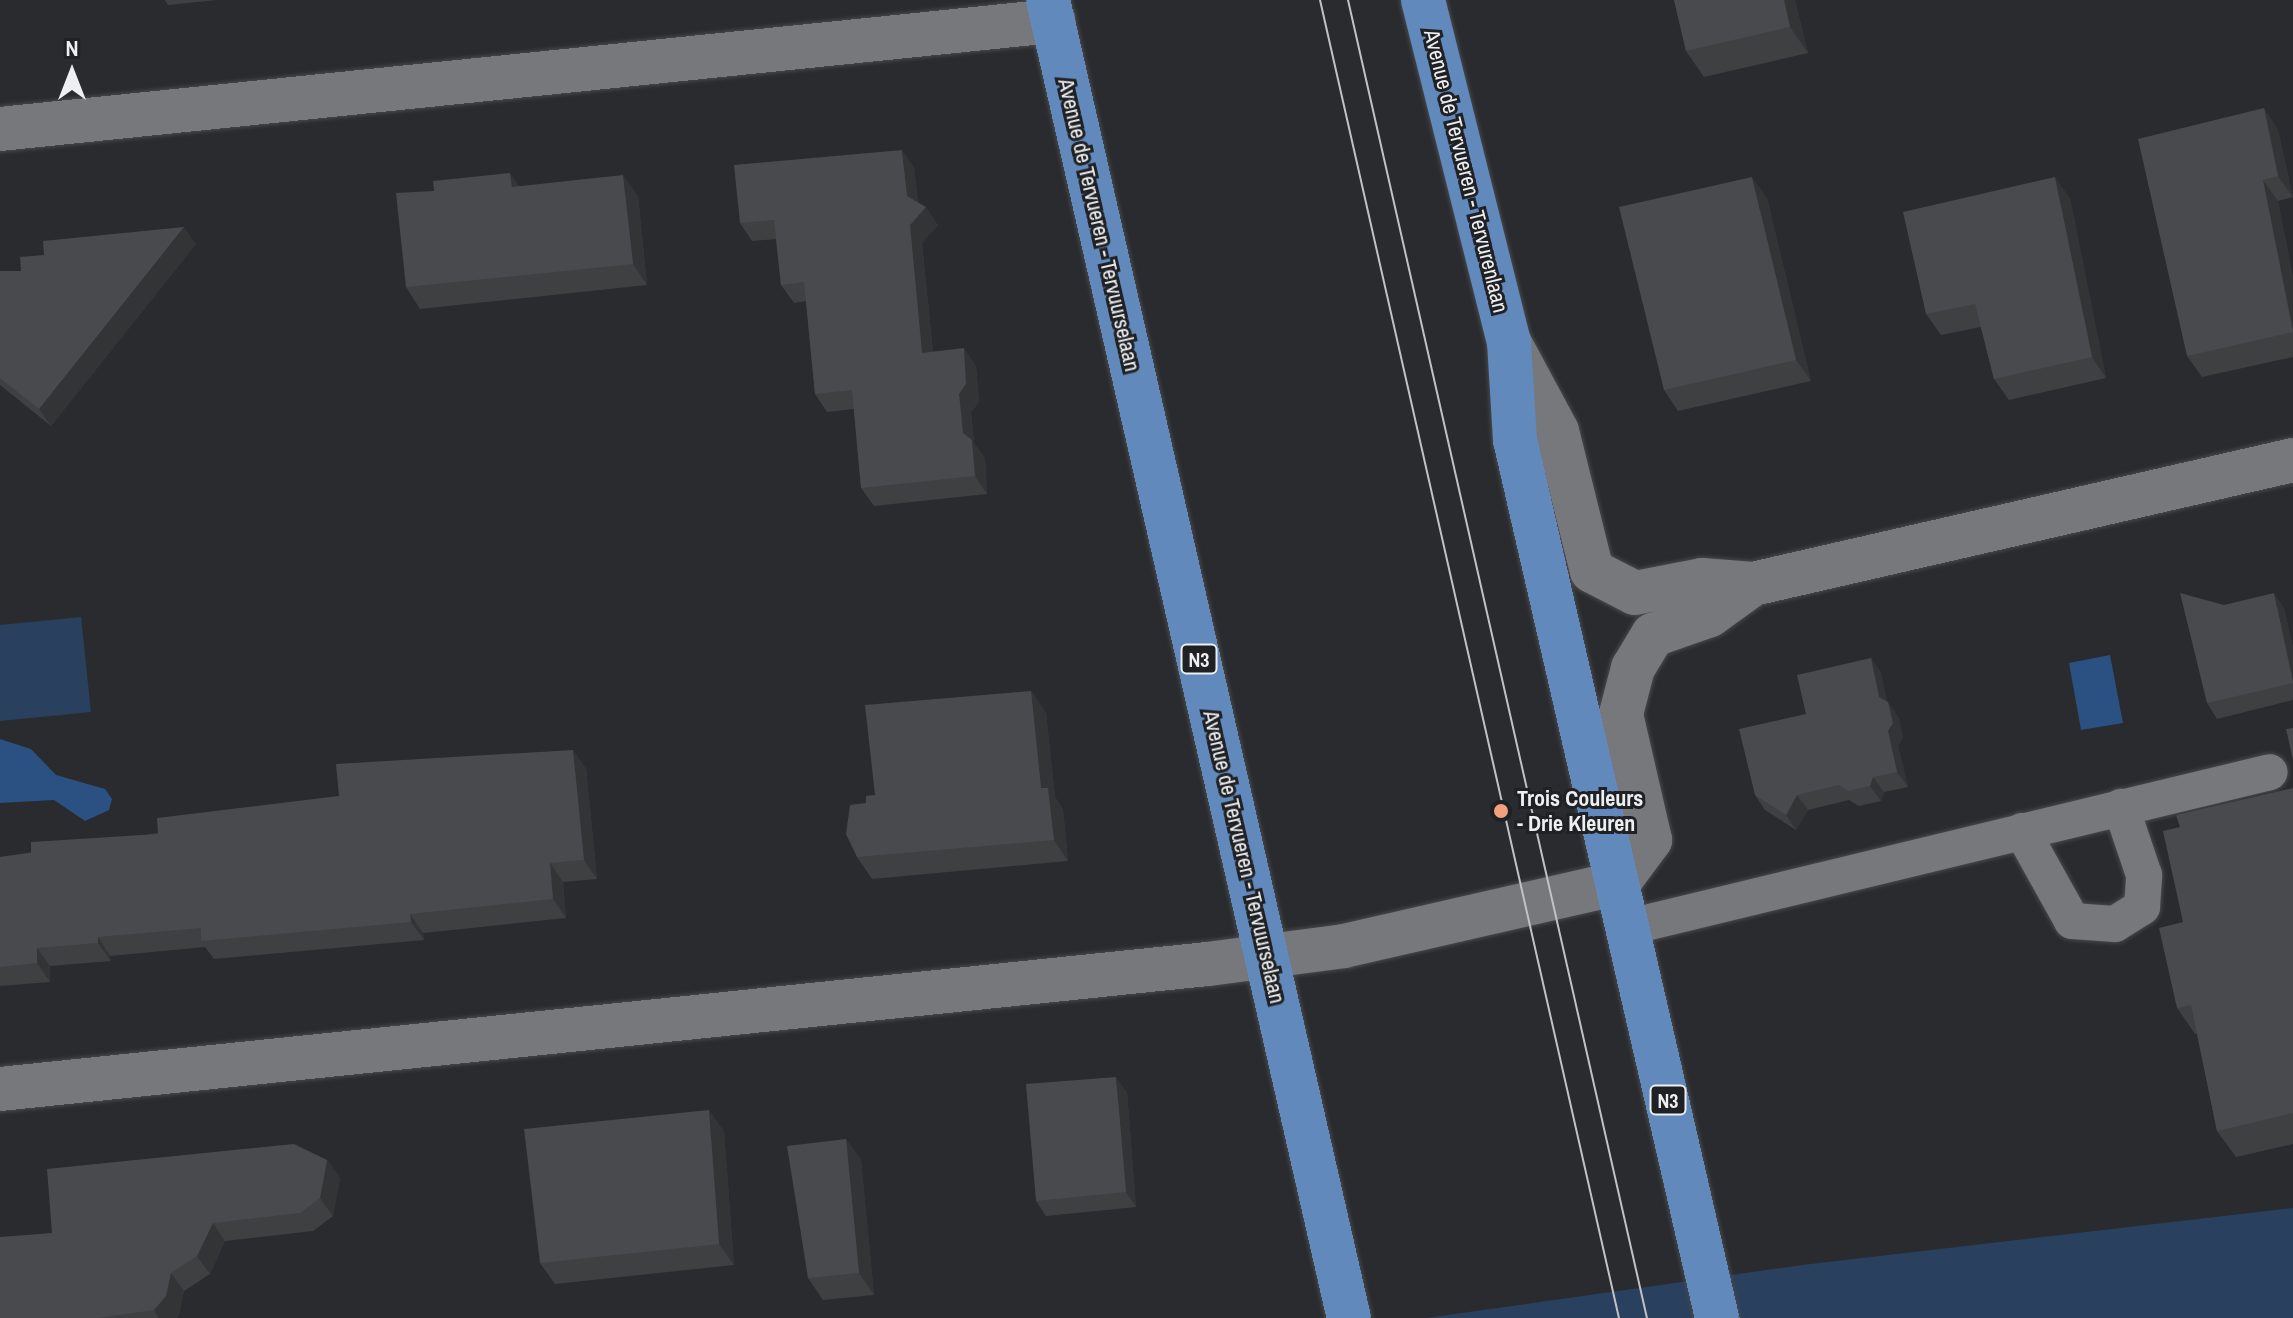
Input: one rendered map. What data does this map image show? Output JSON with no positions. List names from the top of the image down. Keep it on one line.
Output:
{"streets":{"main road":["Avenue de Tervueren - Tervurenlaan","Avenue de Tervueren - Tervuurselaan","N3"]},"crossings":[["Avenue de Tervueren - Tervurenlaan","N3"]],"places":["Trois Couleurs - Drie Kleuren"],"north":"top"}
